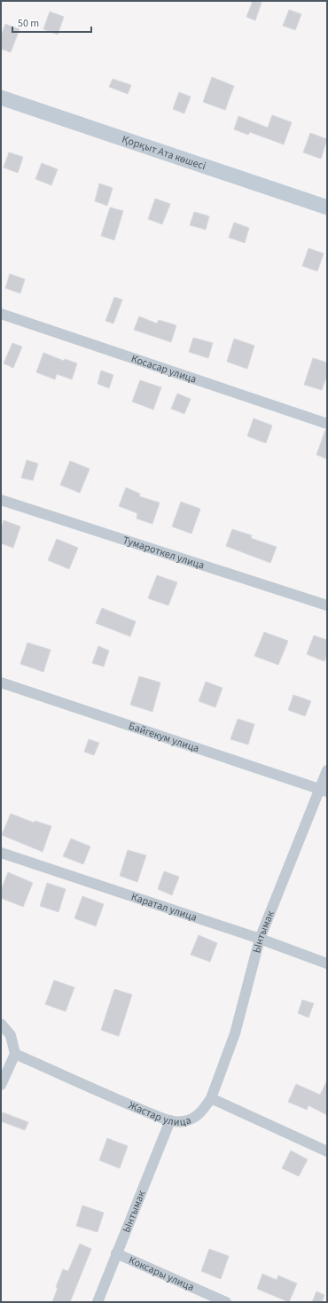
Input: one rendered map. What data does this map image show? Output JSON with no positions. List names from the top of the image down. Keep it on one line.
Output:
{"streets":{"main road":["Қорқыт Ата көшесі"],"street":["Косасар улица","Тумароткел улица","Байгекум улица","Каратал улица","Ынтымак","Жастар улица","Коксары улица"]},"crossings":[["Байгекум улица","Ынтымак"],["Каратал улица","Ынтымак"],["Ынтымак","Жастар улица"],["Ынтымак","Коксары улица"]],"scale_bar":"50 m"}
